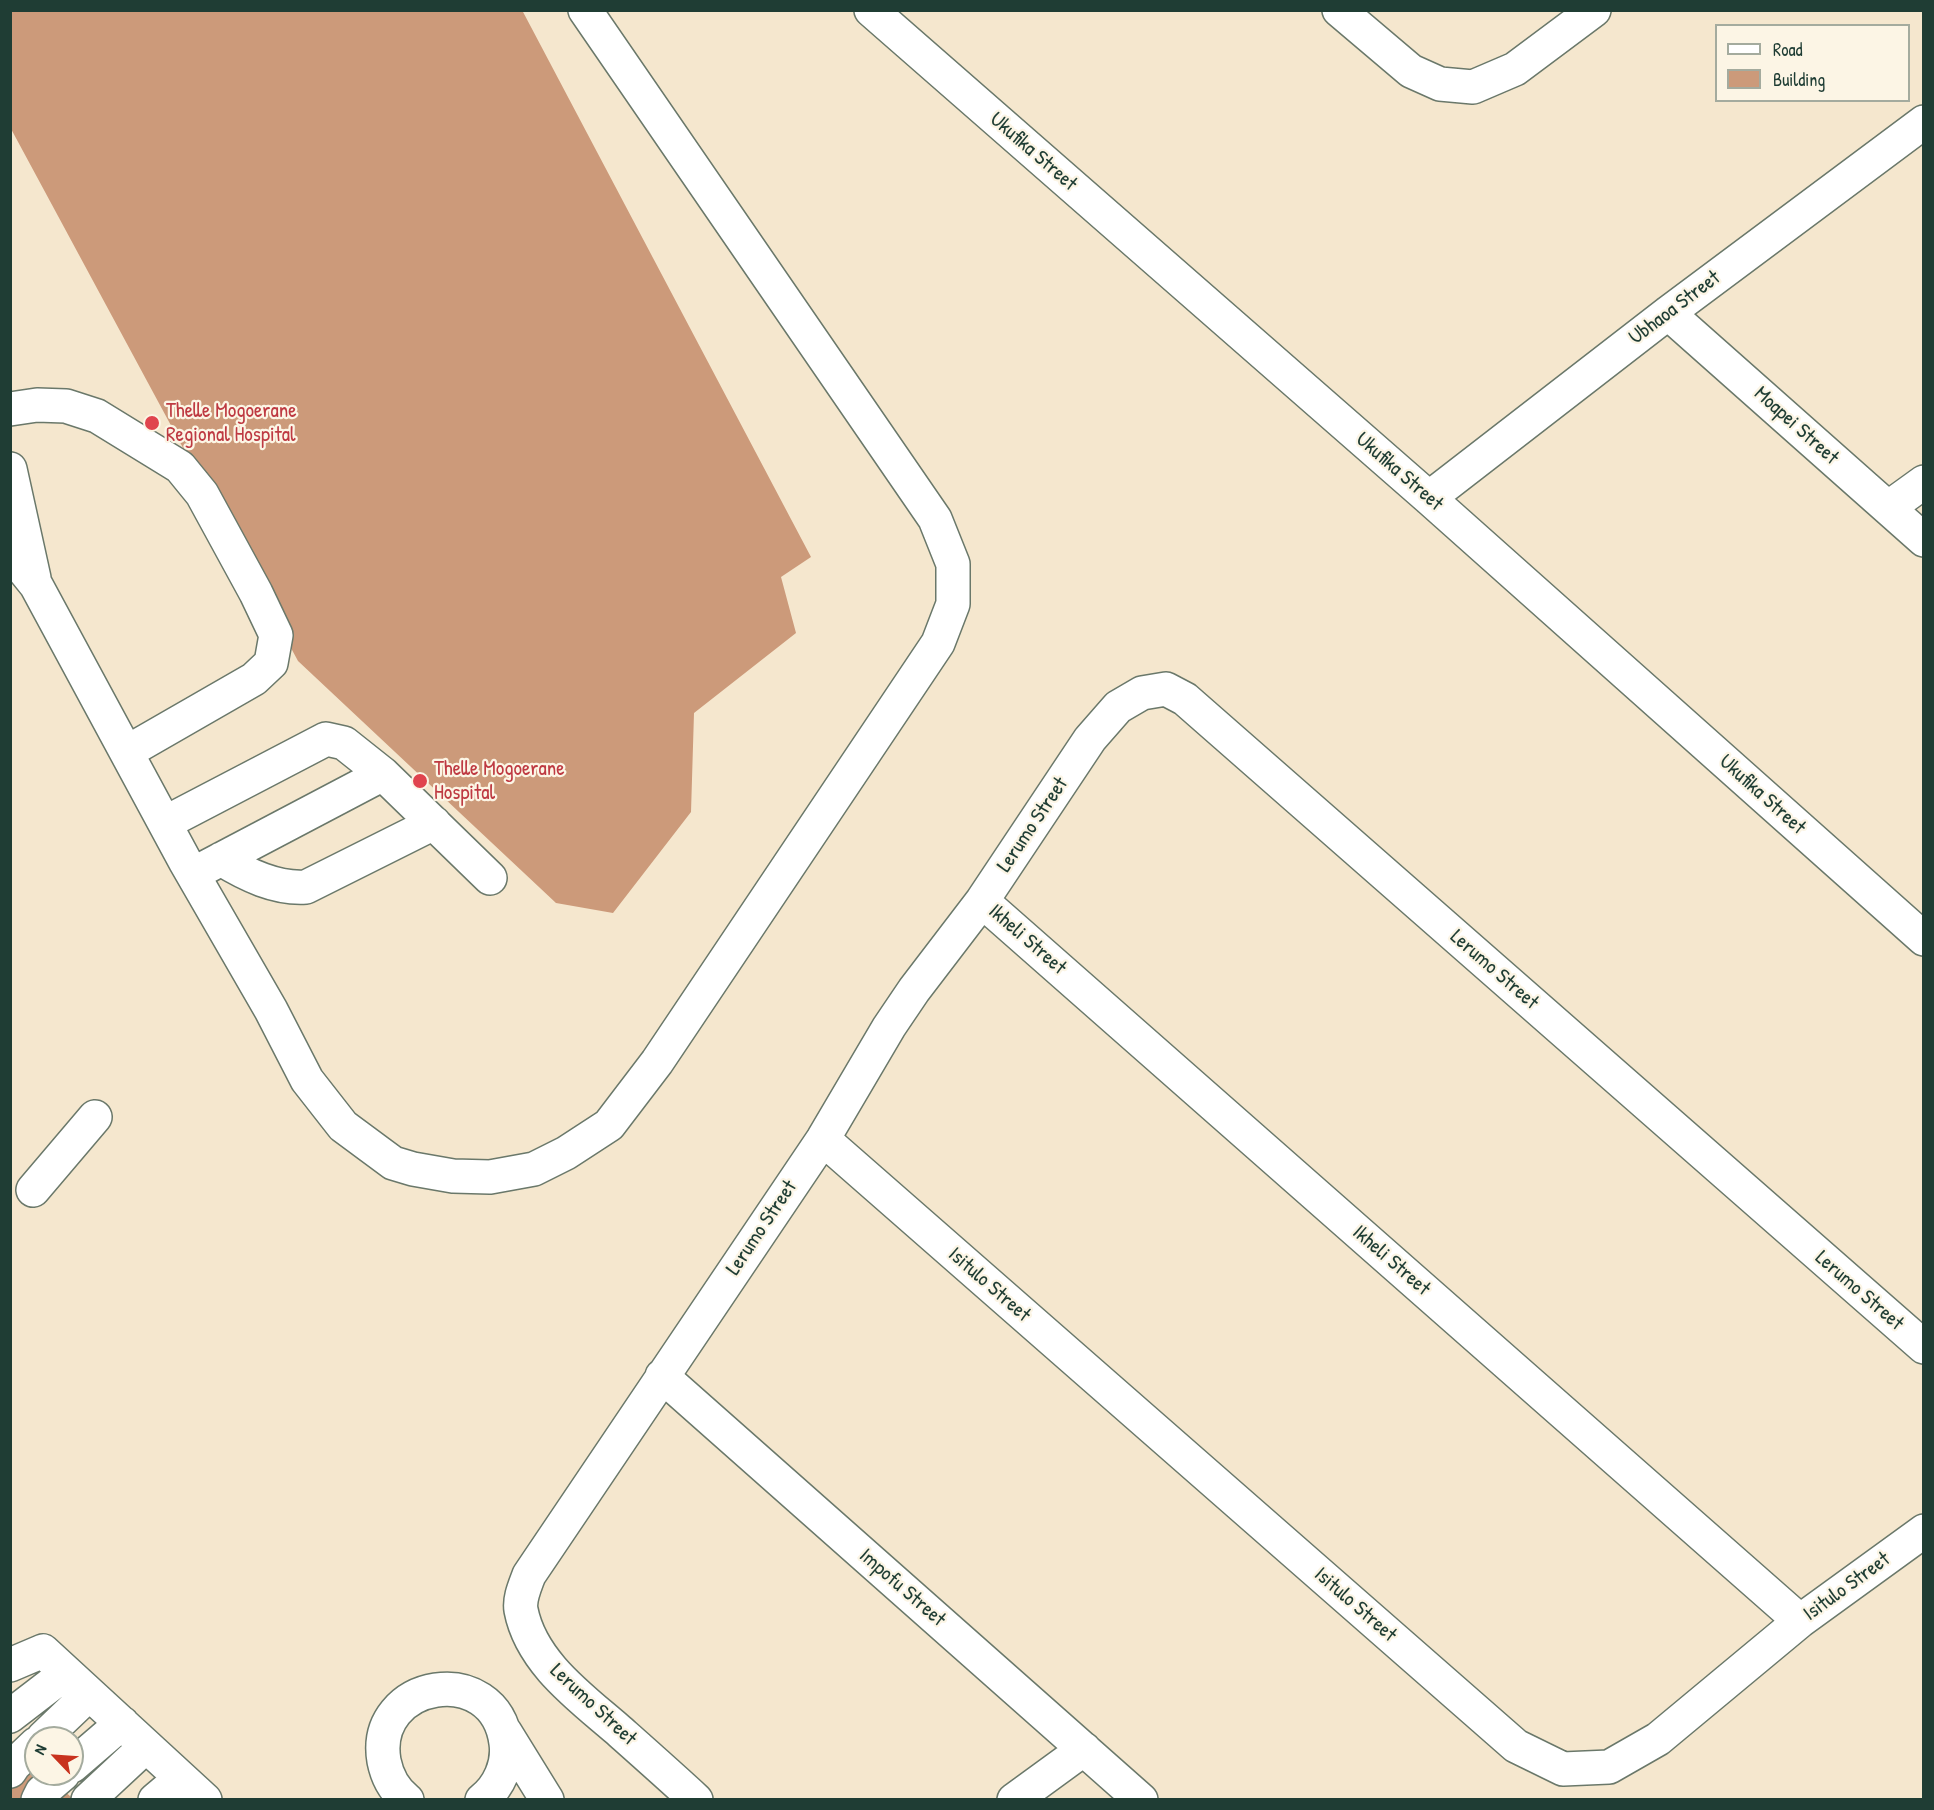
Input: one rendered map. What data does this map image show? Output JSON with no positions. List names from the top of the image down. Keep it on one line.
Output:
{"streets":{"street":["Ukufika Street","Ubhaoa Street","Moapei Street","Lerumo Street","Ikheli Street","Isitulo Street","Impofu Street"]},"crossings":[["Ukufika Street","Ubhaoa Street"],["Ubhaoa Street","Moapei Street"],["Lerumo Street","Ikheli Street"],["Lerumo Street","Isitulo Street"],["Lerumo Street","Impofu Street"],["Ikheli Street","Isitulo Street"]],"places":["Thelle Mogoerane Regional Hospital","Thelle Mogoerane Hospital"],"legend":["Road","Building"],"north":"top left"}
